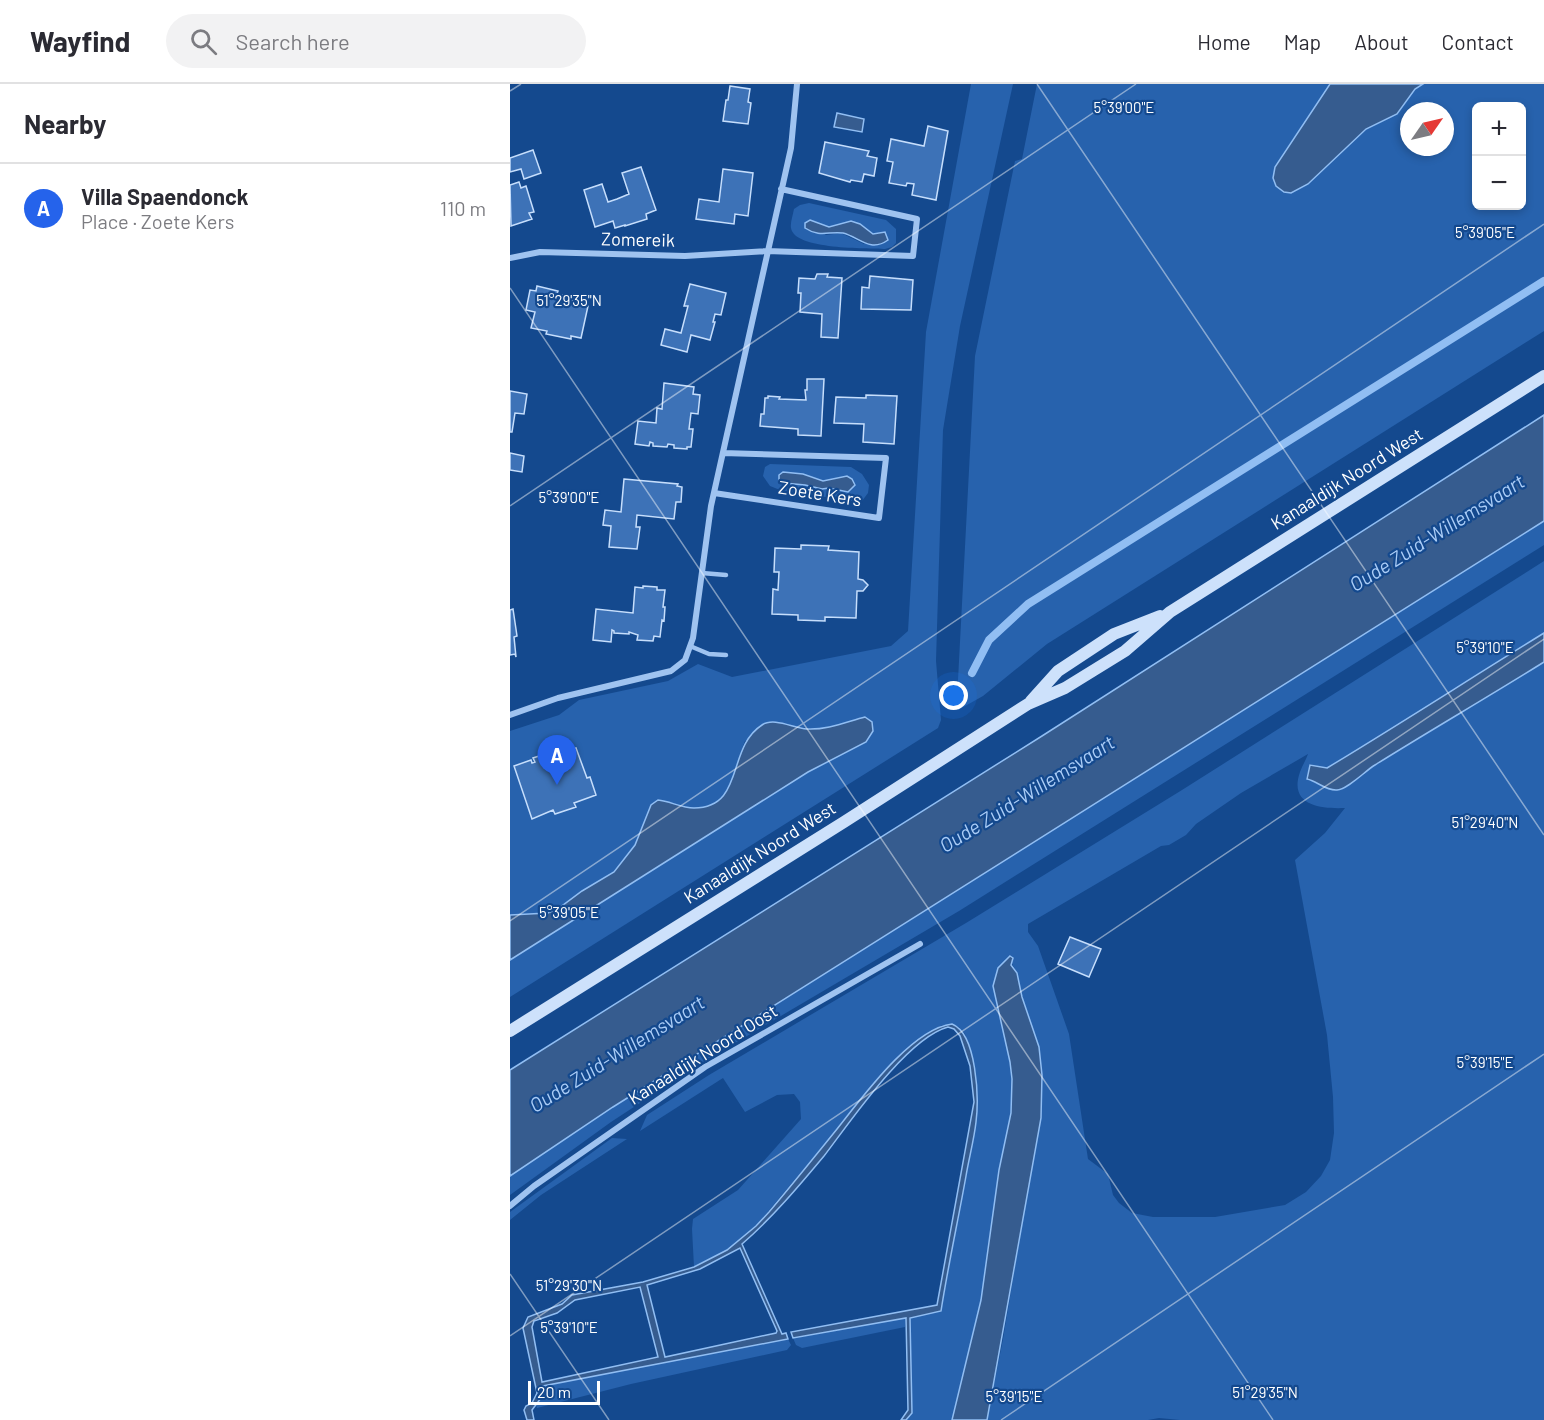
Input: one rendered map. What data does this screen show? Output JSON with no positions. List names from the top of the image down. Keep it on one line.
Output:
{"streets":{"main road":["Kanaaldijk Noord West"],"street":["Zomereik","Zoete Kers","Kanaaldijk Noord Oost"]},"water":["Oude Zuid-Willemsvaart"],"scale_bar":"20 m","north":"top right","page":{"header":"Wayfind","search":"Search here","nav":["Home","Map","About","Contact"],"heading":"Nearby","map_buttons":["+","−"],"list":[{"mark":"A","name":"Villa Spaendonck","note":"Place · Zoete Kers","value":"110 m"}],"pins":"A","scale":"20 m"},"coordinates":["5°39'00\"E","5°39'05\"E","51°29'35\"N","5°39'10\"E","51°29'40\"N","5°39'15\"E","51°29'30\"N"]}
